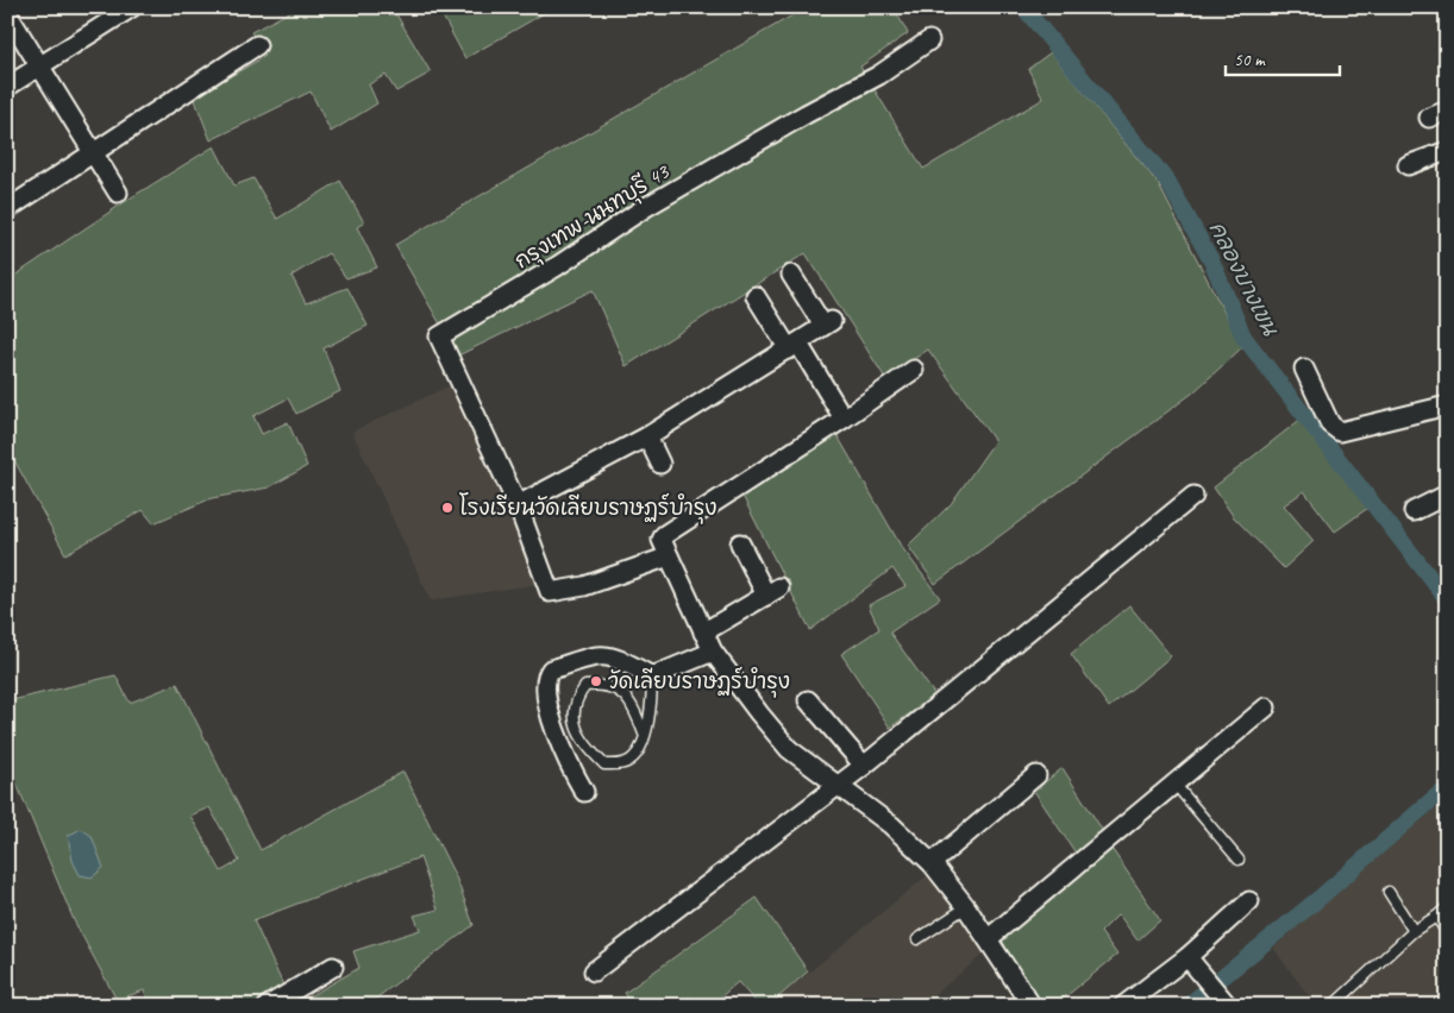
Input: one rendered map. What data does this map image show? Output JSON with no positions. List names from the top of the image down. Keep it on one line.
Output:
{"streets":{"street":["กรุงเทพ-นนทบุรี 43"]},"water":["คลองบางเขน"],"places":["โรงเรียนวัดเลียบราษฏร์บำรุง","วัดเลียบราษฏร์บำรุง"],"scale_bar":"50 m"}
